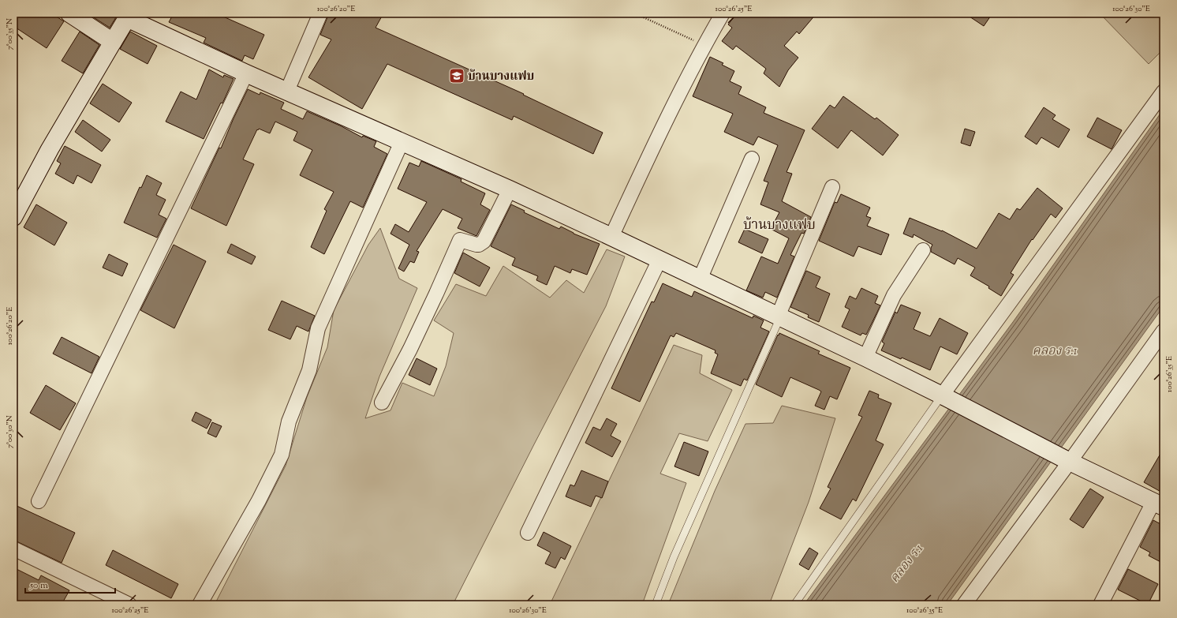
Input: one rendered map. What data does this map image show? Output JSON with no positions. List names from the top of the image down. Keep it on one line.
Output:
{"districts":["บ้านบางแฟบ"],"water":["คลอง ร.1"],"places":{"school or university":["บ้านบางแฟบ"]},"scale_bar":"50 m","coordinates":["100°26'20\"E","100°26'25\"E","100°26'30\"E","7°00'35\"N","100°26'35\"E","7°00'30\"N"]}
